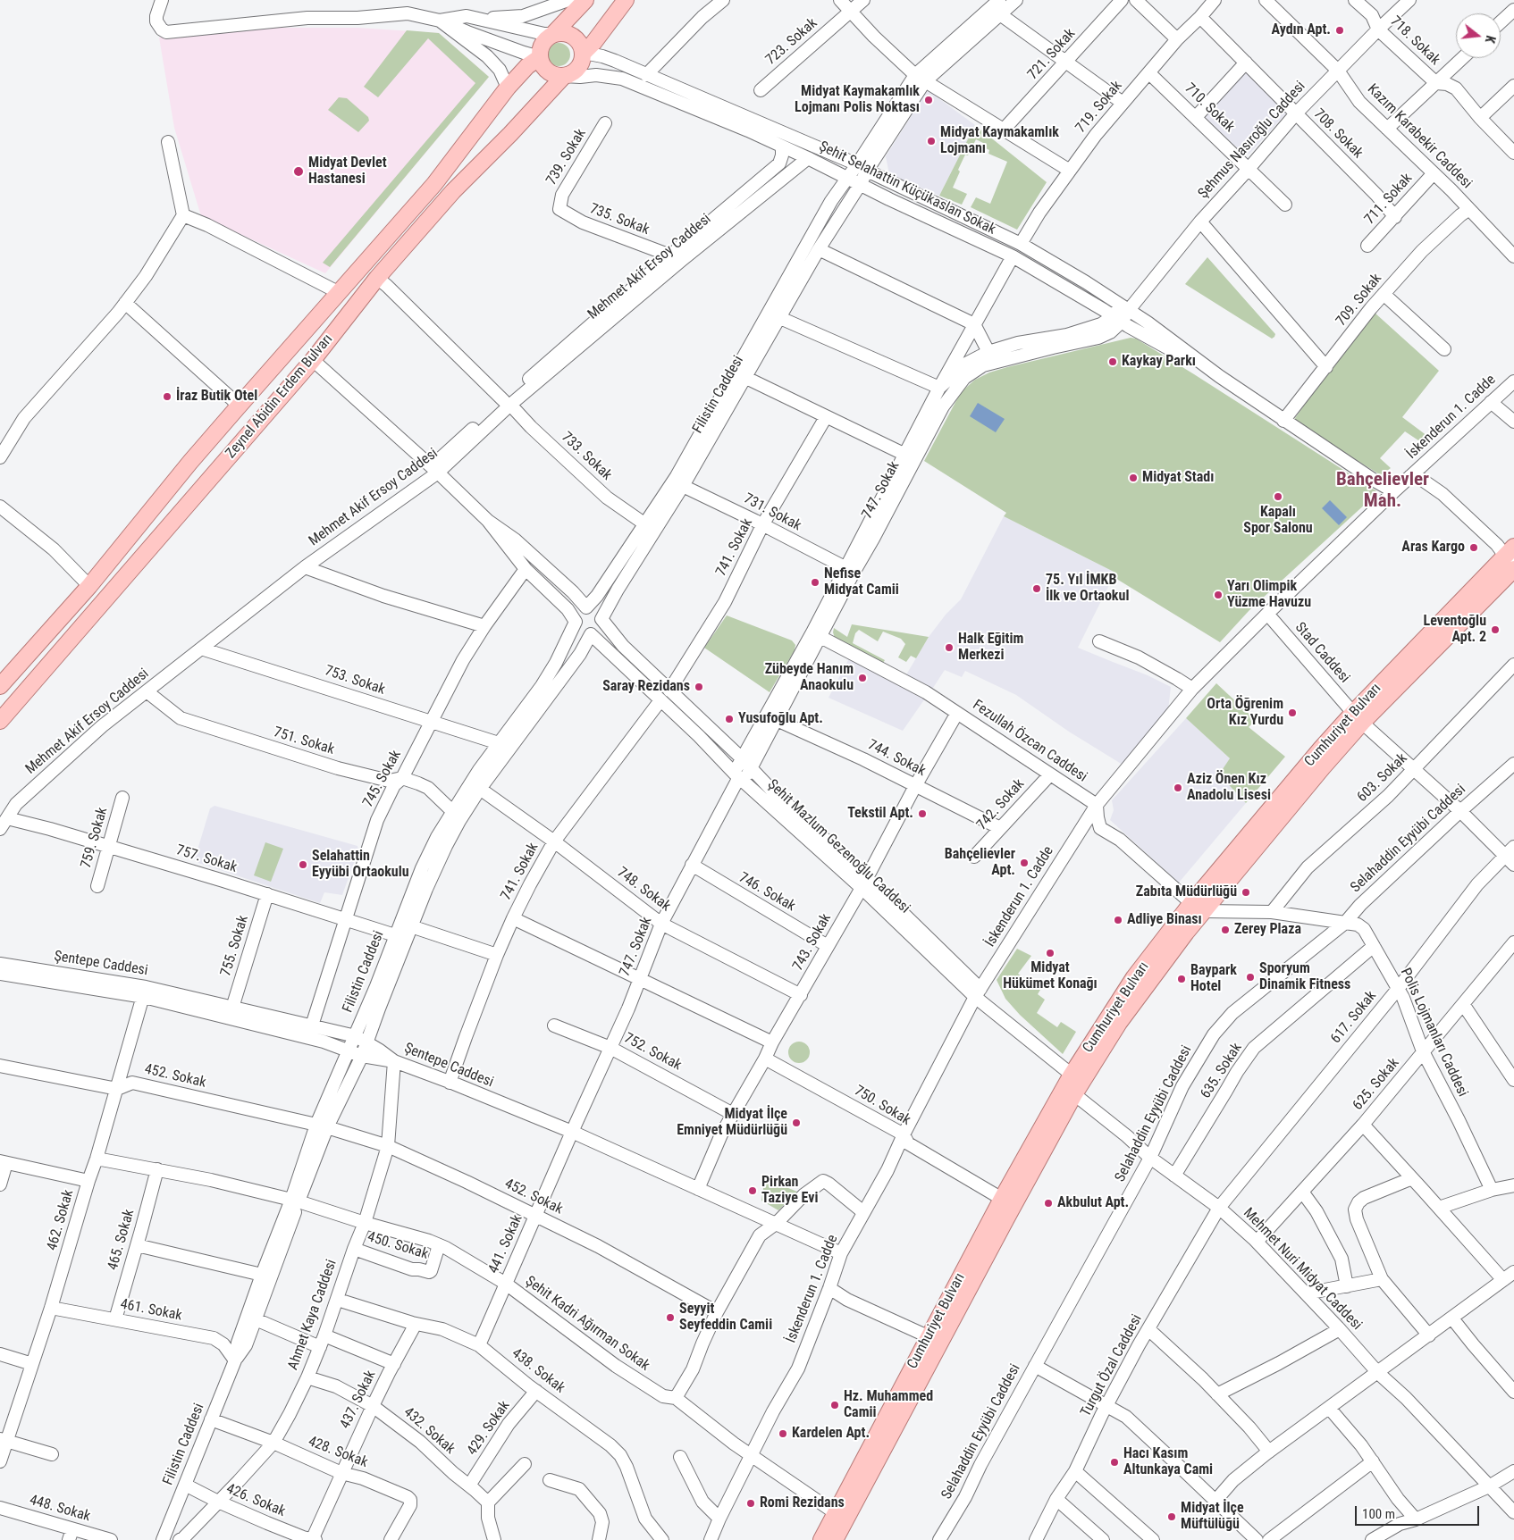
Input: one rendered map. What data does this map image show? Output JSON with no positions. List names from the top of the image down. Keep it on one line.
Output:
{"streets":{"main road":["Zeynel Abidin Erdem Bulvarı","Cumhuriyet Bulvarı"],"street":["718. Sokak","723. Sokak","721. Sokak","719. Sokak","710. Sokak","708. Sokak","Kazım Karabekir Caddesi","Şehmus Nasıroğlu Caddesi","739. Sokak","Şehit Selahattin Küçükaslan Sokak","711. Sokak","735. Sokak","Mehmet Akif Ersoy Caddesi","709. Sokak","Filistin Caddesi","İskenderun 1. Cadde","733. Sokak","747. Sokak","731. Sokak","741. Sokak","Stad Caddesi","753. Sokak","751. Sokak","Fezullah Özcan Caddesi","744. Sokak","603. Sokak","745. Sokak","742. Sokak","759. Sokak","Selahaddin Eyyübi Caddesi","Şehit Mazlum Gezenoğlu Caddesi","757. Sokak","748. Sokak","746. Sokak","743. Sokak","755. Sokak","Şentepe Caddesi","617. Sokak","Polis Lojmanları Caddesi","752. Sokak","635. Sokak","452. Sokak","625. Sokak","750. Sokak","462. Sokak","465. Sokak","441. Sokak","450. Sokak","Mehmet Nuri Midyat Caddesi","461. Sokak","Ahmet Kaya Caddesi","Şehit Kadri Ağırman Sokak","Turgut Özal Caddesi","438. Sokak","437. Sokak","429. Sokak","432. Sokak","428. Sokak","426. Sokak","448. Sokak"]},"crossings":[["718. Sokak","Şehmus Nasıroğlu Caddesi"],["719. Sokak","710. Sokak"],["719. Sokak","708. Sokak"],["719. Sokak","Şehit Selahattin Küçükaslan Sokak"],["710. Sokak","Şehmus Nasıroğlu Caddesi"],["708. Sokak","Şehmus Nasıroğlu Caddesi"],["708. Sokak","711. Sokak"],["Kazım Karabekir Caddesi","Şehmus Nasıroğlu Caddesi"],["Kazım Karabekir Caddesi","711. Sokak"],["Kazım Karabekir Caddesi","709. Sokak"],["Şehmus Nasıroğlu Caddesi","Şehit Selahattin Küçükaslan Sokak"],["Şehmus Nasıroğlu Caddesi","747. Sokak"],["739. Sokak","735. Sokak"],["Şehit Selahattin Küçükaslan Sokak","Mehmet Akif Ersoy Caddesi"],["Şehit Selahattin Küçükaslan Sokak","709. Sokak"],["Şehit Selahattin Küçükaslan Sokak","Filistin Caddesi"],["Şehit Selahattin Küçükaslan Sokak","Zeynel Abidin Erdem Bulvarı"],["Şehit Selahattin Küçükaslan Sokak","İskenderun 1. Cadde"],["Şehit Selahattin Küçükaslan Sokak","747. Sokak"],["Mehmet Akif Ersoy Caddesi","733. Sokak"],["Mehmet Akif Ersoy Caddesi","753. Sokak"],["Mehmet Akif Ersoy Caddesi","751. Sokak"],["Mehmet Akif Ersoy Caddesi","757. Sokak"],["Filistin Caddesi","733. Sokak"],["Filistin Caddesi","731. Sokak"],["Filistin Caddesi","753. Sokak"],["Filistin Caddesi","751. Sokak"],["Filistin Caddesi","Şehit Mazlum Gezenoğlu Caddesi"],["Filistin Caddesi","757. Sokak"],["Filistin Caddesi","748. Sokak"],["Filistin Caddesi","Şentepe Caddesi"],["Filistin Caddesi","452. Sokak"],["Filistin Caddesi","461. Sokak"],["Filistin Caddesi","Şehit Kadri Ağırman Sokak"],["Filistin Caddesi","428. Sokak"],["Filistin Caddesi","426. Sokak"],["Zeynel Abidin Erdem Bulvarı","733. Sokak"],["İskenderun 1. Cadde","Stad Caddesi"],["İskenderun 1. Cadde","Fezullah Özcan Caddesi"],["İskenderun 1. Cadde","Şehit Mazlum Gezenoğlu Caddesi"],["İskenderun 1. Cadde","Şentepe Caddesi"],["İskenderun 1. Cadde","750. Sokak"],["İskenderun 1. Cadde","Şehit Kadri Ağırman Sokak"],["747. Sokak","Fezullah Özcan Caddesi"],["747. Sokak","744. Sokak"],["747. Sokak","Şehit Mazlum Gezenoğlu Caddesi"],["747. Sokak","748. Sokak"],["747. Sokak","746. Sokak"],["747. Sokak","Şentepe Caddesi"],["747. Sokak","752. Sokak"],["747. Sokak","441. Sokak"],["731. Sokak","741. Sokak"],["741. Sokak","Şehit Mazlum Gezenoğlu Caddesi"],["741. Sokak","748. Sokak"],["741. Sokak","Şentepe Caddesi"],["Stad Caddesi","Cumhuriyet Bulvarı"],["Stad Caddesi","603. Sokak"],["Stad Caddesi","Selahaddin Eyyübi Caddesi"],["Stad Caddesi","617. Sokak"],["753. Sokak","745. Sokak"],["Cumhuriyet Bulvarı","Şehit Mazlum Gezenoğlu Caddesi"],["Cumhuriyet Bulvarı","Polis Lojmanları Caddesi"],["Cumhuriyet Bulvarı","750. Sokak"],["Cumhuriyet Bulvarı","Mehmet Nuri Midyat Caddesi"],["Cumhuriyet Bulvarı","Şehit Kadri Ağırman Sokak"],["751. Sokak","745. Sokak"],["Fezullah Özcan Caddesi","742. Sokak"],["Fezullah Özcan Caddesi","743. Sokak"],["744. Sokak","742. Sokak"],["744. Sokak","743. Sokak"],["603. Sokak","Polis Lojmanları Caddesi"],["745. Sokak","757. Sokak"],["745. Sokak","Şentepe Caddesi"],["759. Sokak","757. Sokak"],["Selahaddin Eyyübi Caddesi","Polis Lojmanları Caddesi"],["Selahaddin Eyyübi Caddesi","Mehmet Nuri Midyat Caddesi"],["Şehit Mazlum Gezenoğlu Caddesi","743. Sokak"],["757. Sokak","755. Sokak"],["748. Sokak","743. Sokak"],["746. Sokak","743. Sokak"],["743. Sokak","Şentepe Caddesi"],["743. Sokak","752. Sokak"],["743. Sokak","750. Sokak"],["755. Sokak","Şentepe Caddesi"],["Şentepe Caddesi","462. Sokak"],["Şentepe Caddesi","441. Sokak"],["Şentepe Caddesi","Ahmet Kaya Caddesi"],["617. Sokak","Polis Lojmanları Caddesi"],["617. Sokak","Mehmet Nuri Midyat Caddesi"],["617. Sokak","Turgut Özal Caddesi"],["Polis Lojmanları Caddesi","635. Sokak"],["Polis Lojmanları Caddesi","625. Sokak"],["635. Sokak","Mehmet Nuri Midyat Caddesi"],["452. Sokak","462. Sokak"],["452. Sokak","441. Sokak"],["452. Sokak","Ahmet Kaya Caddesi"],["625. Sokak","Mehmet Nuri Midyat Caddesi"],["462. Sokak","461. Sokak"],["462. Sokak","Şehit Kadri Ağırman Sokak"],["465. Sokak","461. Sokak"],["465. Sokak","Şehit Kadri Ağırman Sokak"],["441. Sokak","Şehit Kadri Ağırman Sokak"],["441. Sokak","438. Sokak"],["450. Sokak","Ahmet Kaya Caddesi"],["450. Sokak","Şehit Kadri Ağırman Sokak"],["Mehmet Nuri Midyat Caddesi","Turgut Özal Caddesi"],["Ahmet Kaya Caddesi","Şehit Kadri Ağırman Sokak"],["Ahmet Kaya Caddesi","438. Sokak"],["Ahmet Kaya Caddesi","432. Sokak"],["Ahmet Kaya Caddesi","428. Sokak"],["Ahmet Kaya Caddesi","426. Sokak"],["438. Sokak","437. Sokak"],["438. Sokak","429. Sokak"],["437. Sokak","432. Sokak"],["437. Sokak","428. Sokak"],["437. Sokak","426. Sokak"],["429. Sokak","432. Sokak"]],"districts":["Bahçelievler Mah."],"places":["Aydın Apt.","Midyat Kaymakamlık Lojmanı Polis Noktası","Midyat Kaymakamlık Lojmanı","Midyat Devlet Hastanesi","Kaykay Parkı","İraz Butik Otel","Midyat Stadı","Kapalı Spor Salonu","Aras Kargo","Nefise Midyat Camii","75. Yıl İMKB İlk ve Ortaokul","Yarı Olimpik Yüzme Havuzu","Leventoğlu Apt. 2","Halk Eğitim Merkezi","Zübeyde Hanım Anaokulu","Saray Rezidans","Orta Öğrenim Kız Yurdu","Yusufoğlu Apt.","Aziz Önen Kız Anadolu Lisesi","Tekstil Apt.","Bahçelievler Apt.","Selahattin Eyyübi Ortaokulu","Zabıta Müdürlüğü","Adliye Binası","Zerey Plaza","Midyat Hükümet Konağı","Sporyum Dinamik Fitness","Baypark Hotel","Midyat İlçe Emniyet Müdürlüğü","Pirkan Taziye Evi","Akbulut Apt.","Seyyit Seyfeddin Camii","Hz. Muhammed Camii","Kardelen Apt.","Hacı Kasım Altunkaya Cami","Romi Rezidans","Midyat İlçe Müftülüğü"],"scale_bar":"100 m","north":"right"}
